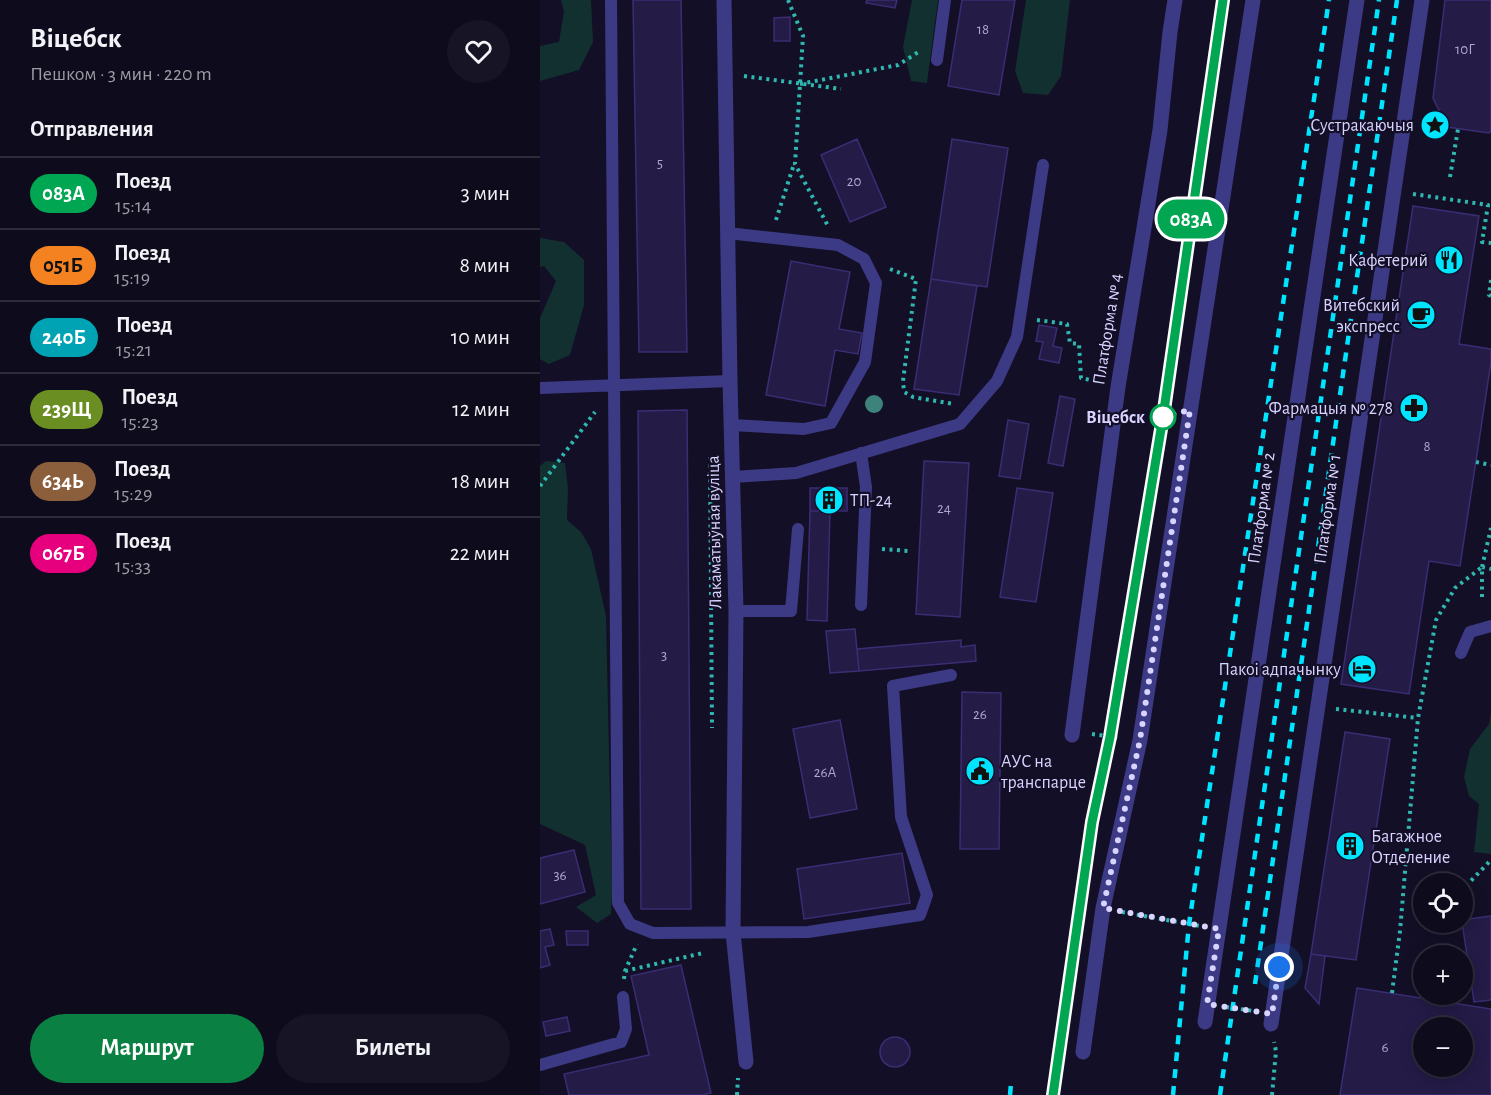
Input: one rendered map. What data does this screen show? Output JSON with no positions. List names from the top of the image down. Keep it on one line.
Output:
{"streets":{"street":["Платформа № 4","Платформа № 2","Платформа № 1","Лакаматыўная вуліца"]},"places":{"place":["Сустракаючыя"],"restaurant":["Кафетерий"],"cafe":["Витебский экспресс"],"pharmacy":["Фармацыя № 278"],"other":["Віцебск"],"building":["ТП-24","Багажное Отделение"],"hotel":["Пакоі адпачынку"],"public building":["АУС на транспарце"]},"house_numbers":["18","10Г","5","20","8","24","3","26","26А","36","6"],"page":{"heading":[["Віцебск","Пешком · 3 мин · 220 m"],"Отправления"],"on_map":"083А","list":[{"mark":"083А","name":"Поезд","note":"15:14","value":"3 мин"},{"mark":"051Б","name":"Поезд","note":"15:19","value":"8 мин"},{"mark":"240Б","name":"Поезд","note":"15:21","value":"10 мин"},{"mark":"239Щ","name":"Поезд","note":"15:23","value":"12 мин"},{"mark":"634Ь","name":"Поезд","note":"15:29","value":"18 мин"},{"mark":"067Б","name":"Поезд","note":"15:33","value":"22 мин"}],"map_buttons":["+","−"],"buttons":["Маршрут","Билеты"]}}
